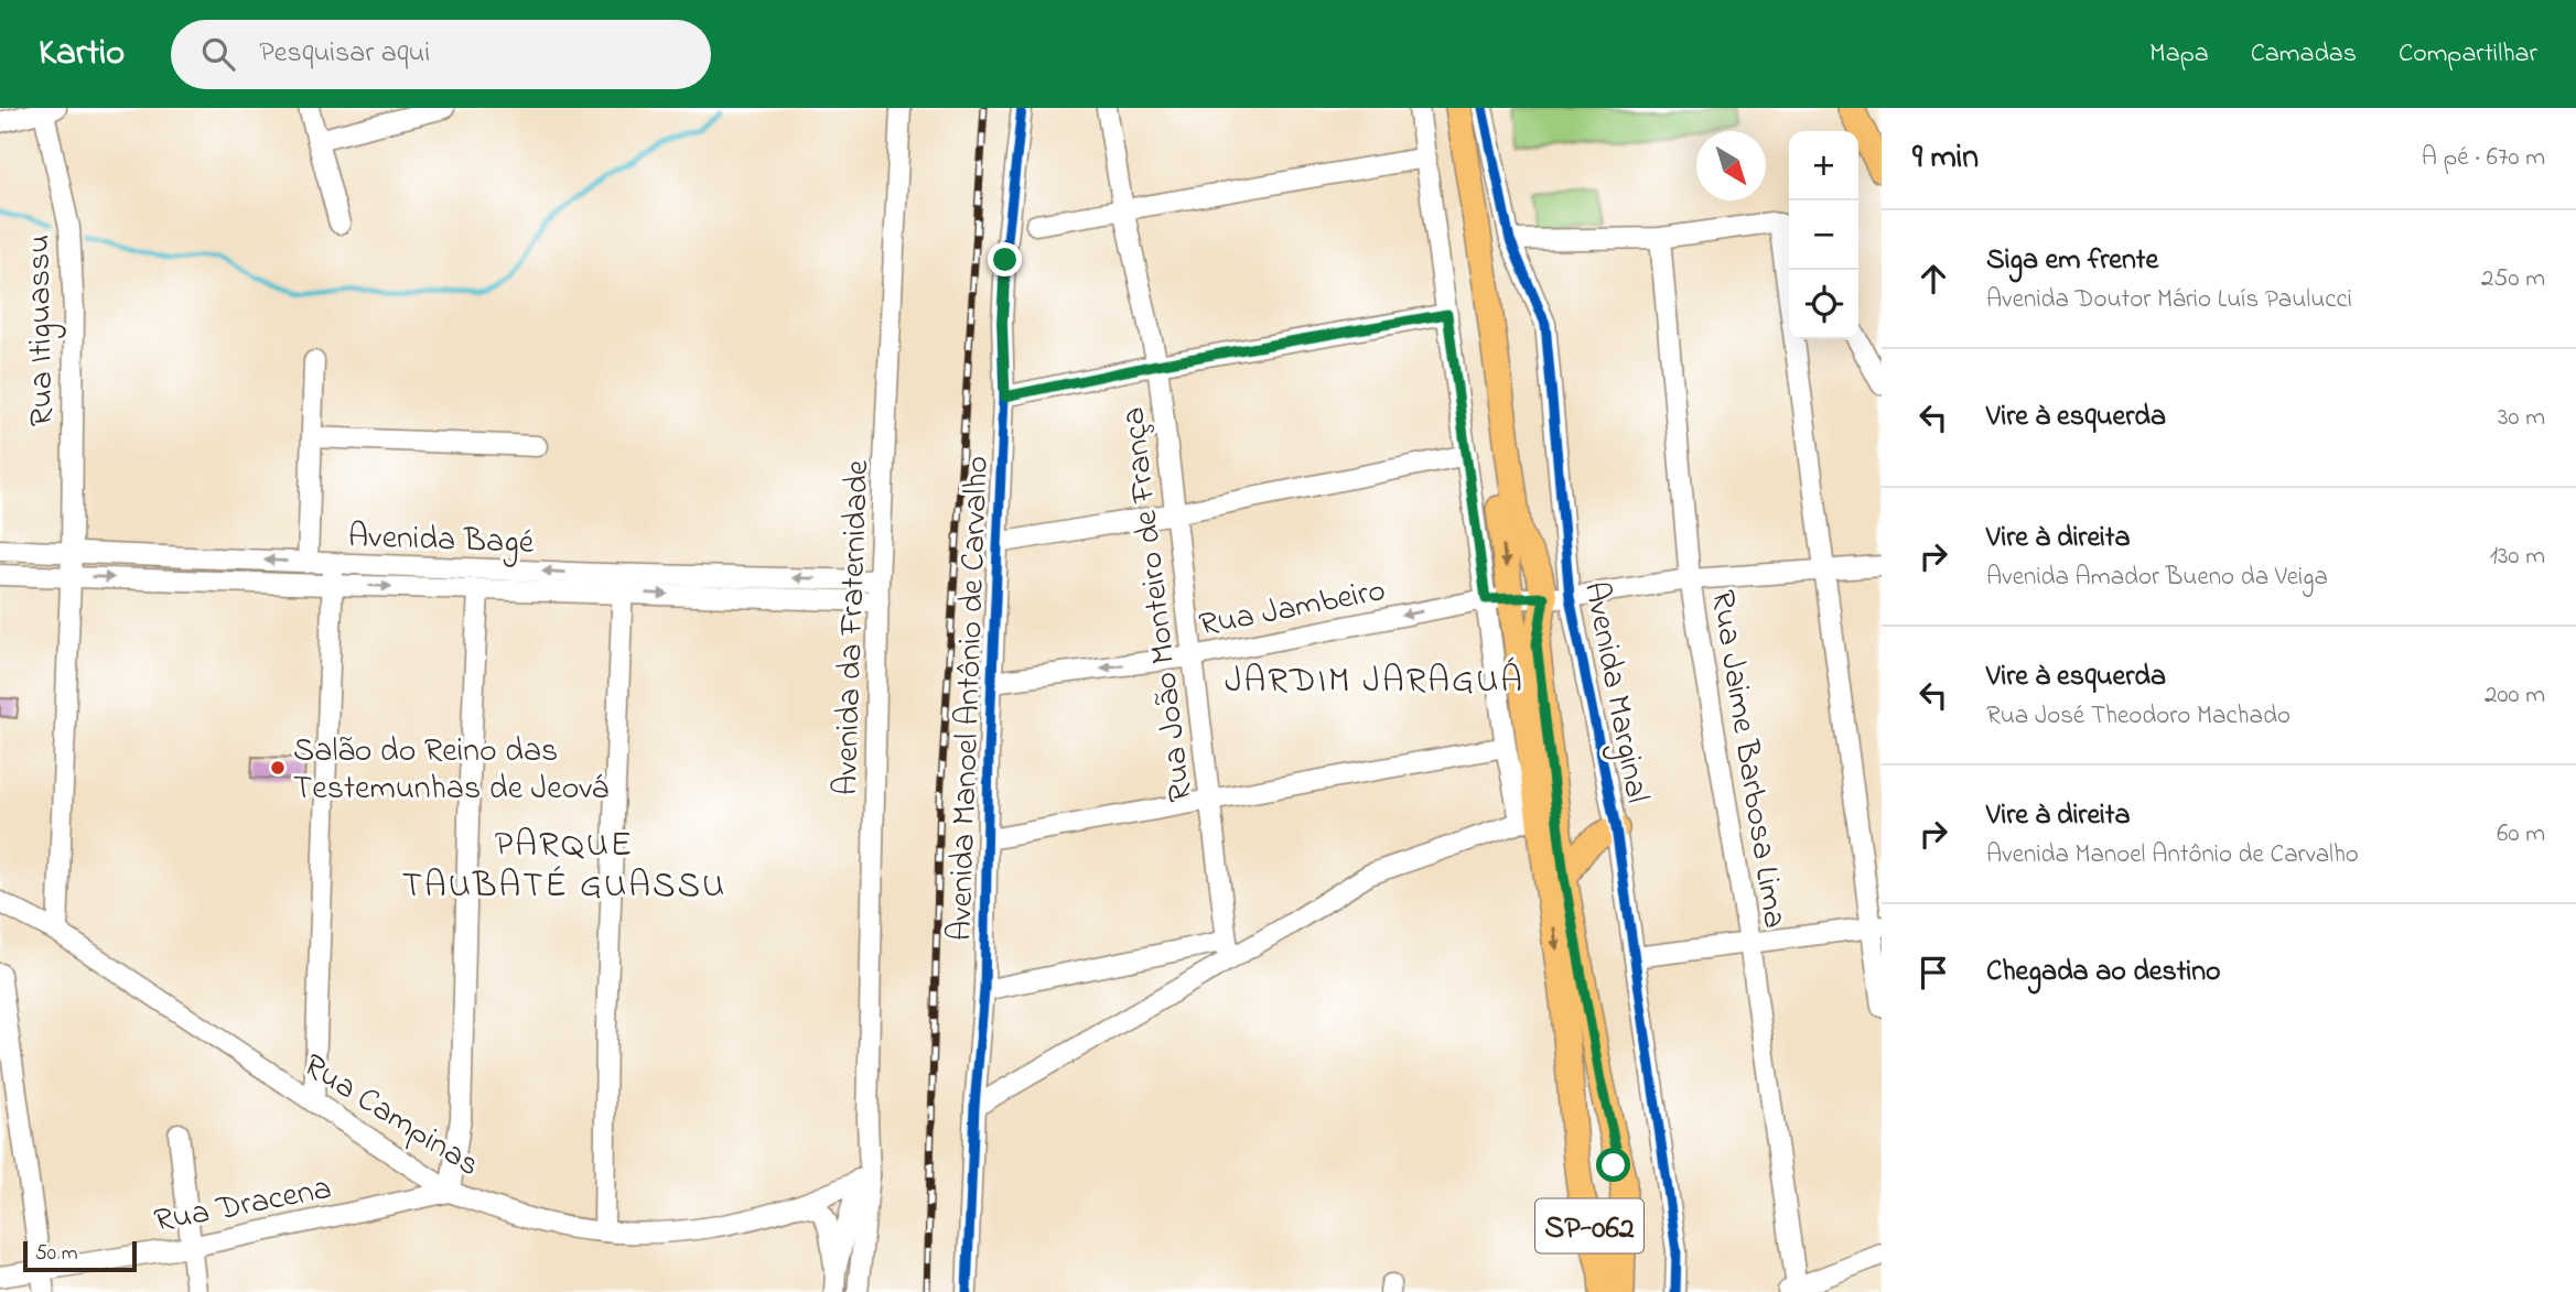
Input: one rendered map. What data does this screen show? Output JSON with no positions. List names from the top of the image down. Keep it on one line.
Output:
{"streets":{"main road":["SP-062"],"street":["Rua Itiguassu","Avenida Bagé","Rua João Monteiro de França","Rua Jambeiro","Avenida da Fraternidade","Avenida Marginal","Avenida Manoel Antônio de Carvalho","Rua Jaime Barbosa Lima","Rua Campinas","Rua Dracena"]},"crossings":[["Rua Itiguassu","Avenida Bagé"],["Rua Itiguassu","Rua Campinas"],["Avenida Bagé","Avenida da Fraternidade"],["Rua João Monteiro de França","Rua Jambeiro"],["Rua Jambeiro","Avenida Marginal"],["Rua Jambeiro","Avenida Manoel Antônio de Carvalho"],["Rua Jambeiro","Rua Jaime Barbosa Lima"],["Rua Jambeiro","SP-062"],["Avenida da Fraternidade","Rua Campinas"],["Rua Campinas","Rua Dracena"]],"districts":["JARDIM JARAGUÁ","PARQUE TAUBATÉ GUASSU"],"places":["Salão do Reino das Testemunhas de Jeová"],"scale_bar":"50 m","north":"bottom right","page":{"header":"Kartio","search":"Pesquisar aqui","nav":["Mapa","Camadas","Compartilhar"],"heading":["9 min","A pé · 670 m"],"map_buttons":["+","−"],"list":[["Siga em frente","Avenida Doutor Mário Luís Paulucci","250 m"],["Vire à esquerda","30 m"],["Vire à direita","Avenida Amador Bueno da Veiga","130 m"],["Vire à esquerda","Rua José Theodoro Machado","200 m"],["Vire à direita","Avenida Manoel Antônio de Carvalho","60 m"],"Chegada ao destino"],"scale":"50 m"}}
